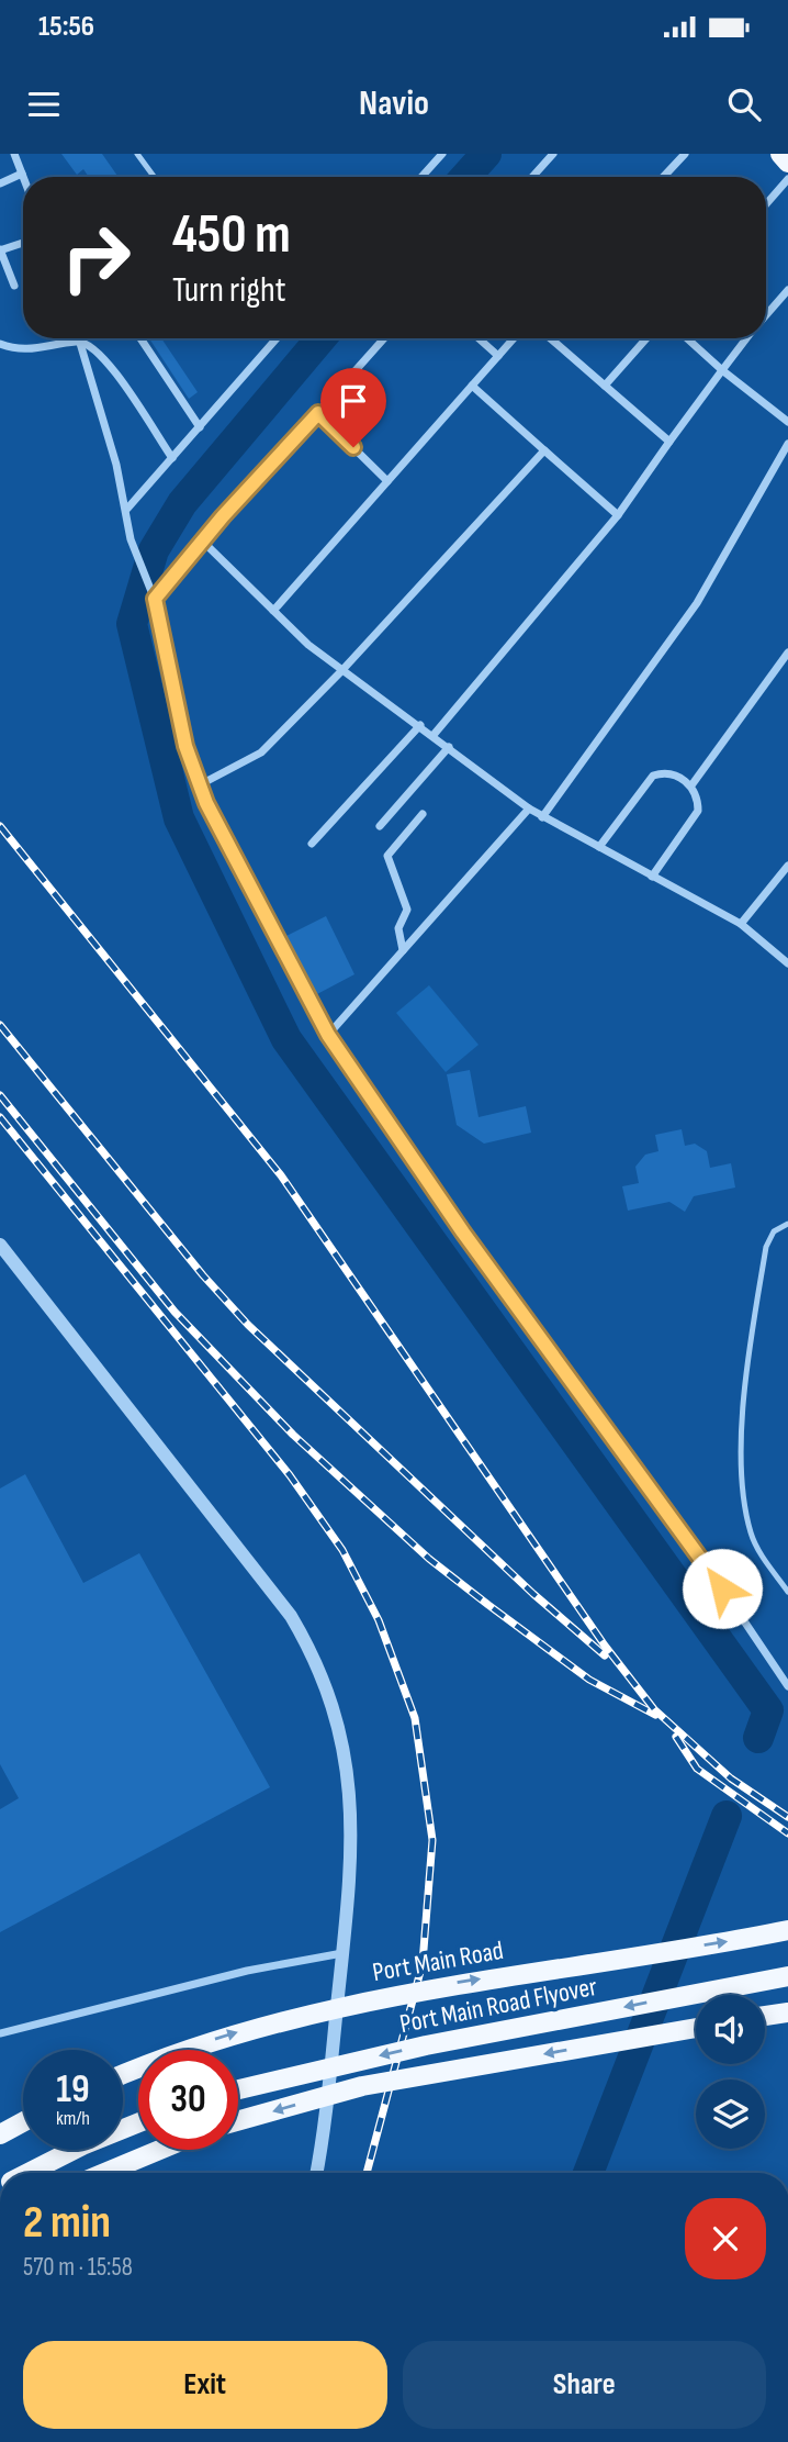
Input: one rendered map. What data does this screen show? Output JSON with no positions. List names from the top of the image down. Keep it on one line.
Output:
{"streets":{"main road":["Port Main Road","Port Main Road Flyover"]},"one_way":["Port Main Road","Port Main Road Flyover"],"page":{"status":"15:56","header":"Navio","turn":["450 m","Turn right"],"speed":"19 km/h","limit":"30","heading":["2 min","570 m · 15:58"],"buttons":["Exit","Share"]}}
